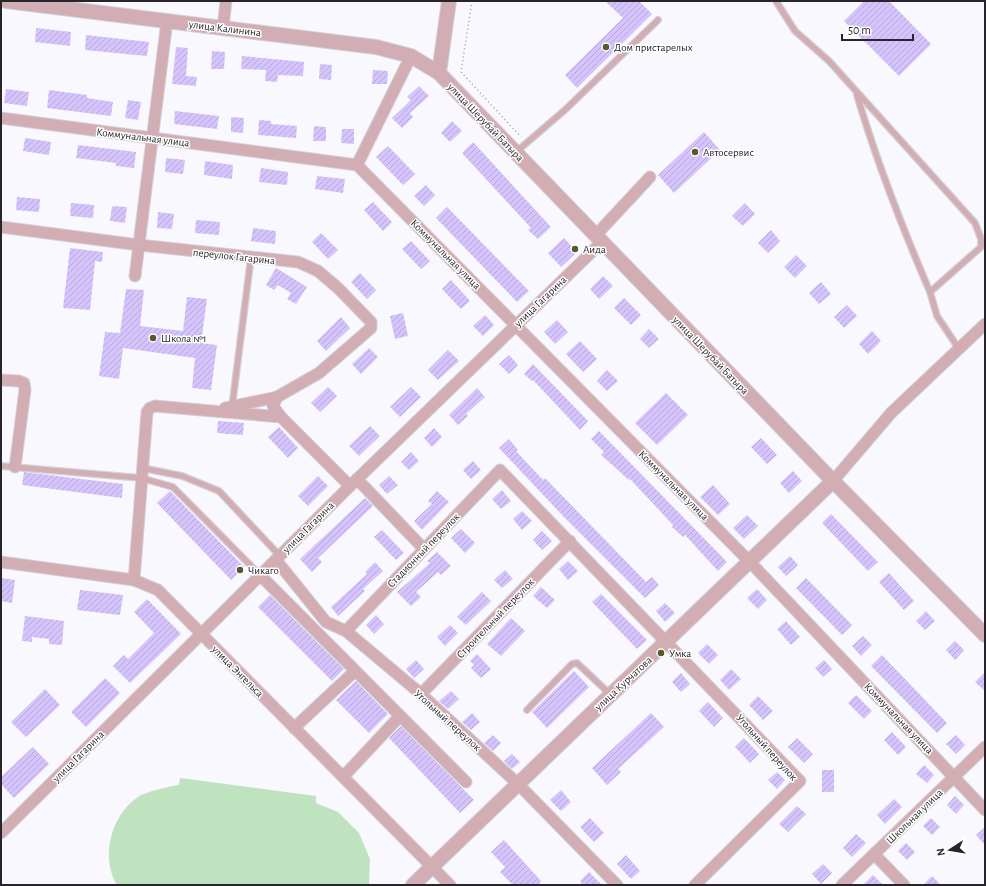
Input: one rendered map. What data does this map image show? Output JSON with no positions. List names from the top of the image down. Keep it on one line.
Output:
{"streets":{"street":["улица Калинина","улица Шерубай Батыра","Коммунальная улица","переулок Гагарина","улица Гагарина","Стадионный переулок","Строительный переулок","улица Энгельса","улица Курчатова","Угольный переулок","Школьная улица"]},"crossings":[["улица Калинина","улица Шерубай Батыра"],["улица Шерубай Батыра","улица Гагарина"],["улица Шерубай Батыра","улица Курчатова"],["Коммунальная улица","улица Гагарина"],["Коммунальная улица","улица Курчатова"],["Коммунальная улица","Школьная улица"],["улица Гагарина","улица Энгельса"],["улица Гагарина","Угольный переулок"],["Стадионный переулок","Строительный переулок"],["Стадионный переулок","Угольный переулок"],["Строительный переулок","Угольный переулок"],["улица Энгельса","улица Курчатова"],["улица Курчатова","Угольный переулок"]],"places":["Дом пристарелых","Автосервис","Аида","Школа №1","Чикаго","Умка"],"scale_bar":"50 m","north":"left"}
